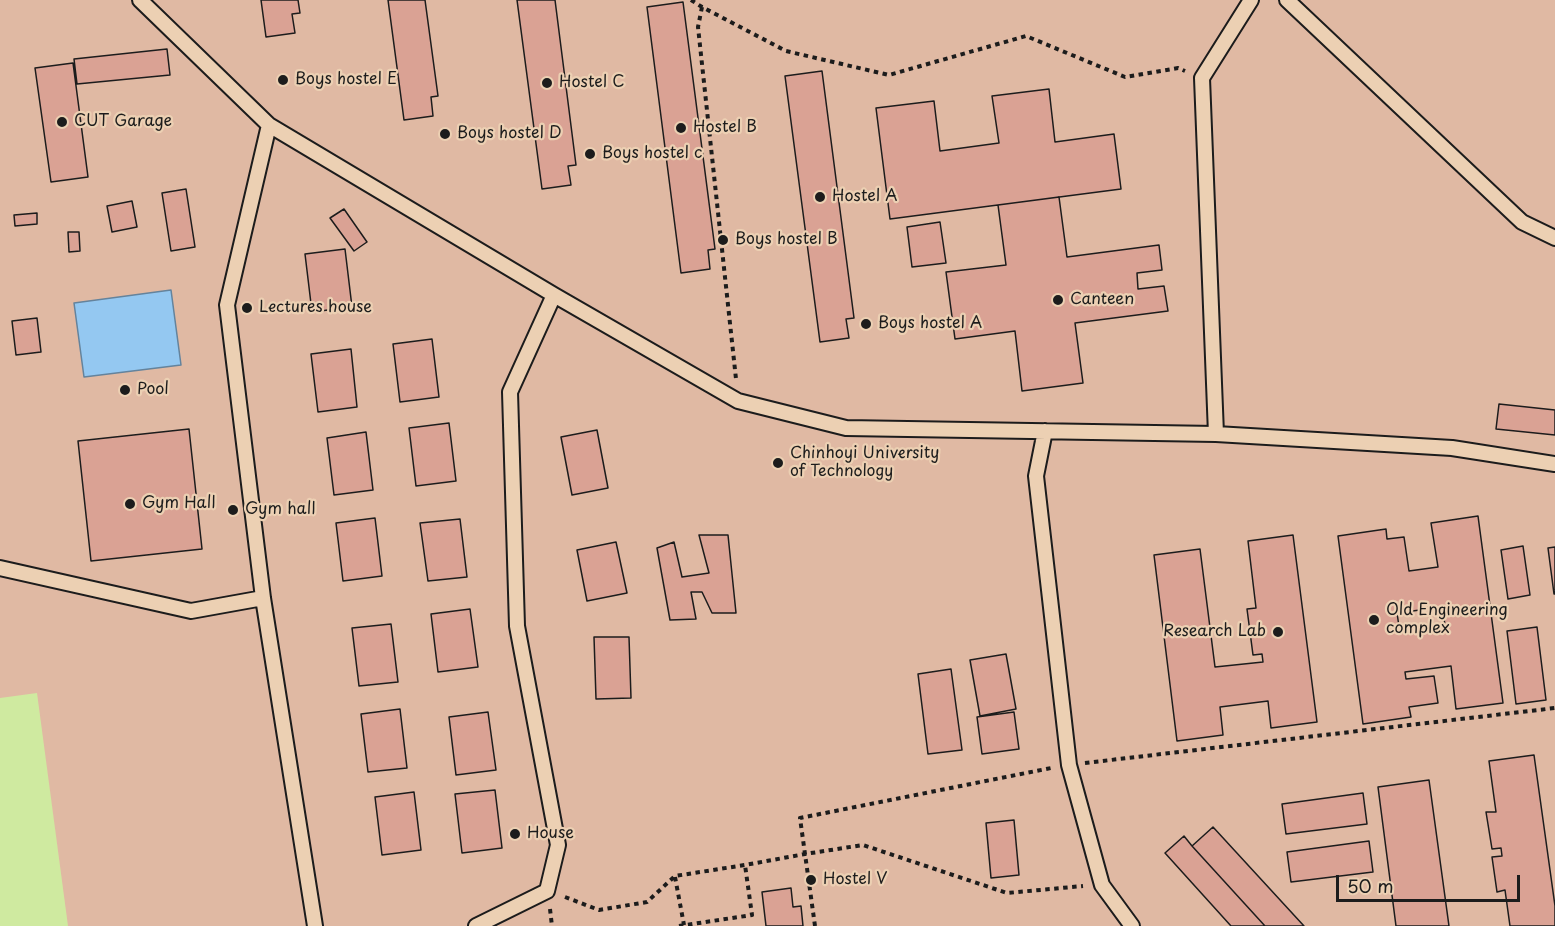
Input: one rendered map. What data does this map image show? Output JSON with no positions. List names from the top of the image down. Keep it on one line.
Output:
{"places":["Boys hostel E","Hostel C","CUT Garage","Hostel B","Boys hostel D","Boys hostel c","Hostel A","Boys hostel B","Canteen","Lectures house","Boys hostel A","Pool","Chinhoyi University of Technology","Gym Hall","Gym hall","Old Engineering complex","Research Lab","House","Hostel V"],"scale_bar":"50 m"}
